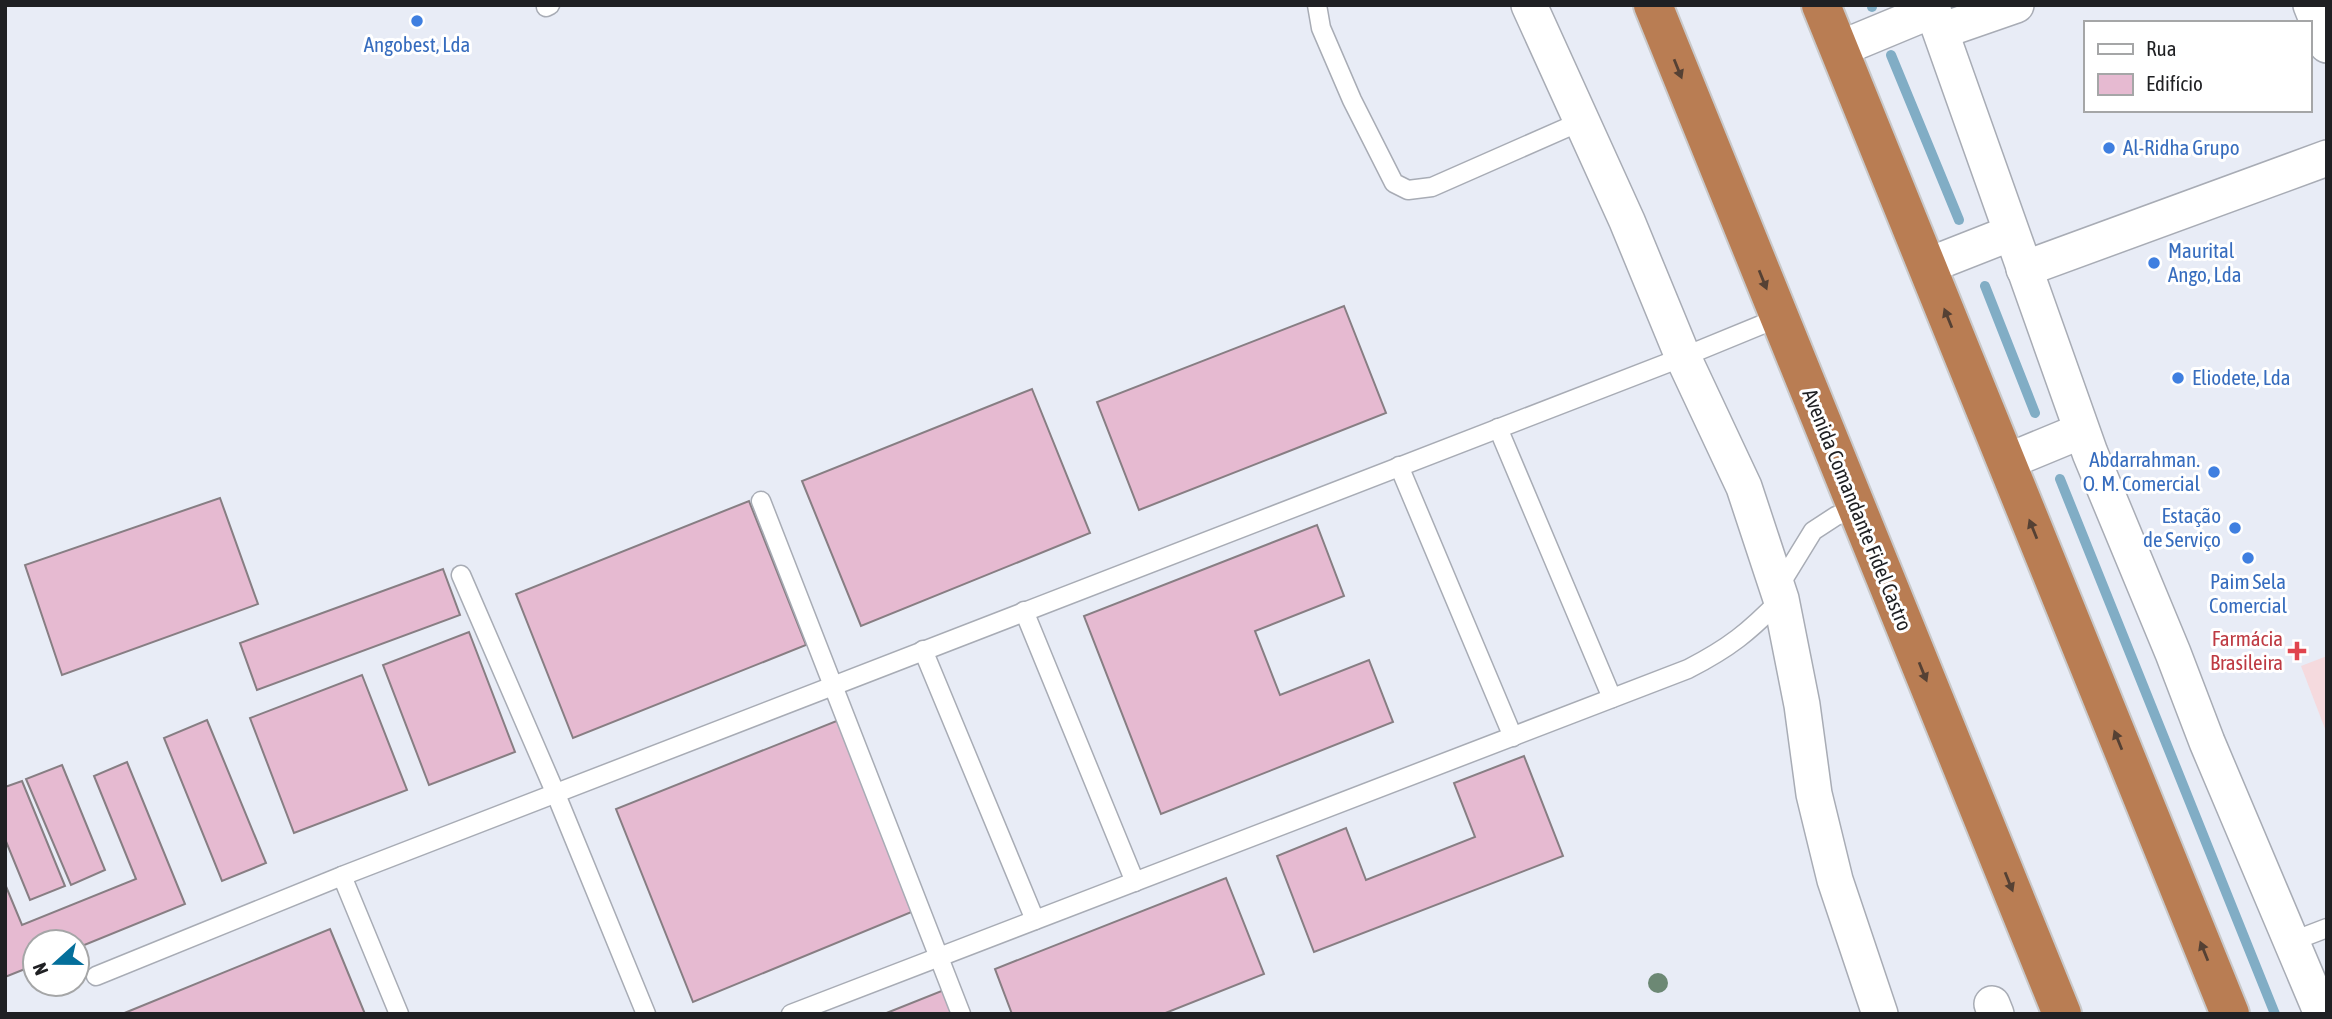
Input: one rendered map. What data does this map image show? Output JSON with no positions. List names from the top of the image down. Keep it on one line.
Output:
{"streets":{"highway":["Avenida Comandante Fidel Castro"]},"places":{"other":["Angobest, Lda","Al-Ridha Grupo","Maurital Ango, Lda","Eliodete, Lda","Abdarrahman. O. M. Comercial","Estação de Serviço","Paim Sela Comercial"],"health":["Farmácia Brasileira"]},"legend":["Rua","Edifício"],"north":"left"}
